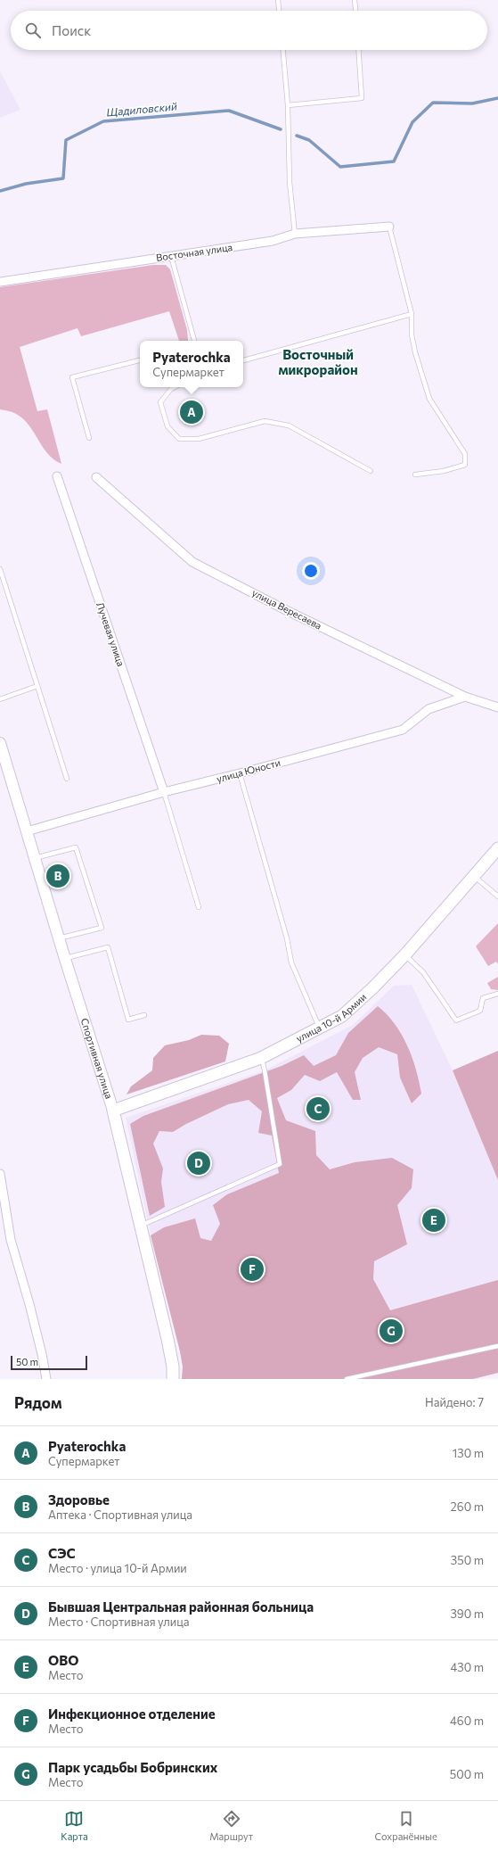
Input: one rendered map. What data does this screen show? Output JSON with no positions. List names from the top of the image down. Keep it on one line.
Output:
{"streets":{"main road":["улица 10-й Армии","Спортивная улица"],"street":["Восточная улица","улица Вересаева","Лучевая улица","улица Юности"]},"crossings":[["улица Вересаева","улица Юности"],["Лучевая улица","улица Юности"],["улица Юности","Спортивная улица"],["улица 10-й Армии","Спортивная улица"]],"districts":["Восточный микрорайон"],"water":["Щадиловский"],"scale_bar":"50 m","page":{"search":"Поиск","popup":["Pyaterochka","Супермаркет"],"pins":["A","B","C","D","E","F","G"],"scale":"50 m","heading":["Рядом","Найдено: 7"],"list":[{"mark":"A","name":"Pyaterochka","note":"Супермаркет","value":"130 m"},{"mark":"B","name":"Здоровье","note":"Аптека · Спортивная улица","value":"260 m"},{"mark":"C","name":"СЭС","note":"Место · улица 10-й Армии","value":"350 m"},{"mark":"D","name":"Бывшая Центральная районная больница","note":"Место · Спортивная улица","value":"390 m"},{"mark":"E","name":"ОВО","note":"Место","value":"430 m"},{"mark":"F","name":"Инфекционное отделение","note":"Место","value":"460 m"},{"mark":"G","name":"Парк усадьбы Бобринских","note":"Место","value":"500 m"}],"nav":["Карта","Маршрут","Сохранённые"]}}
